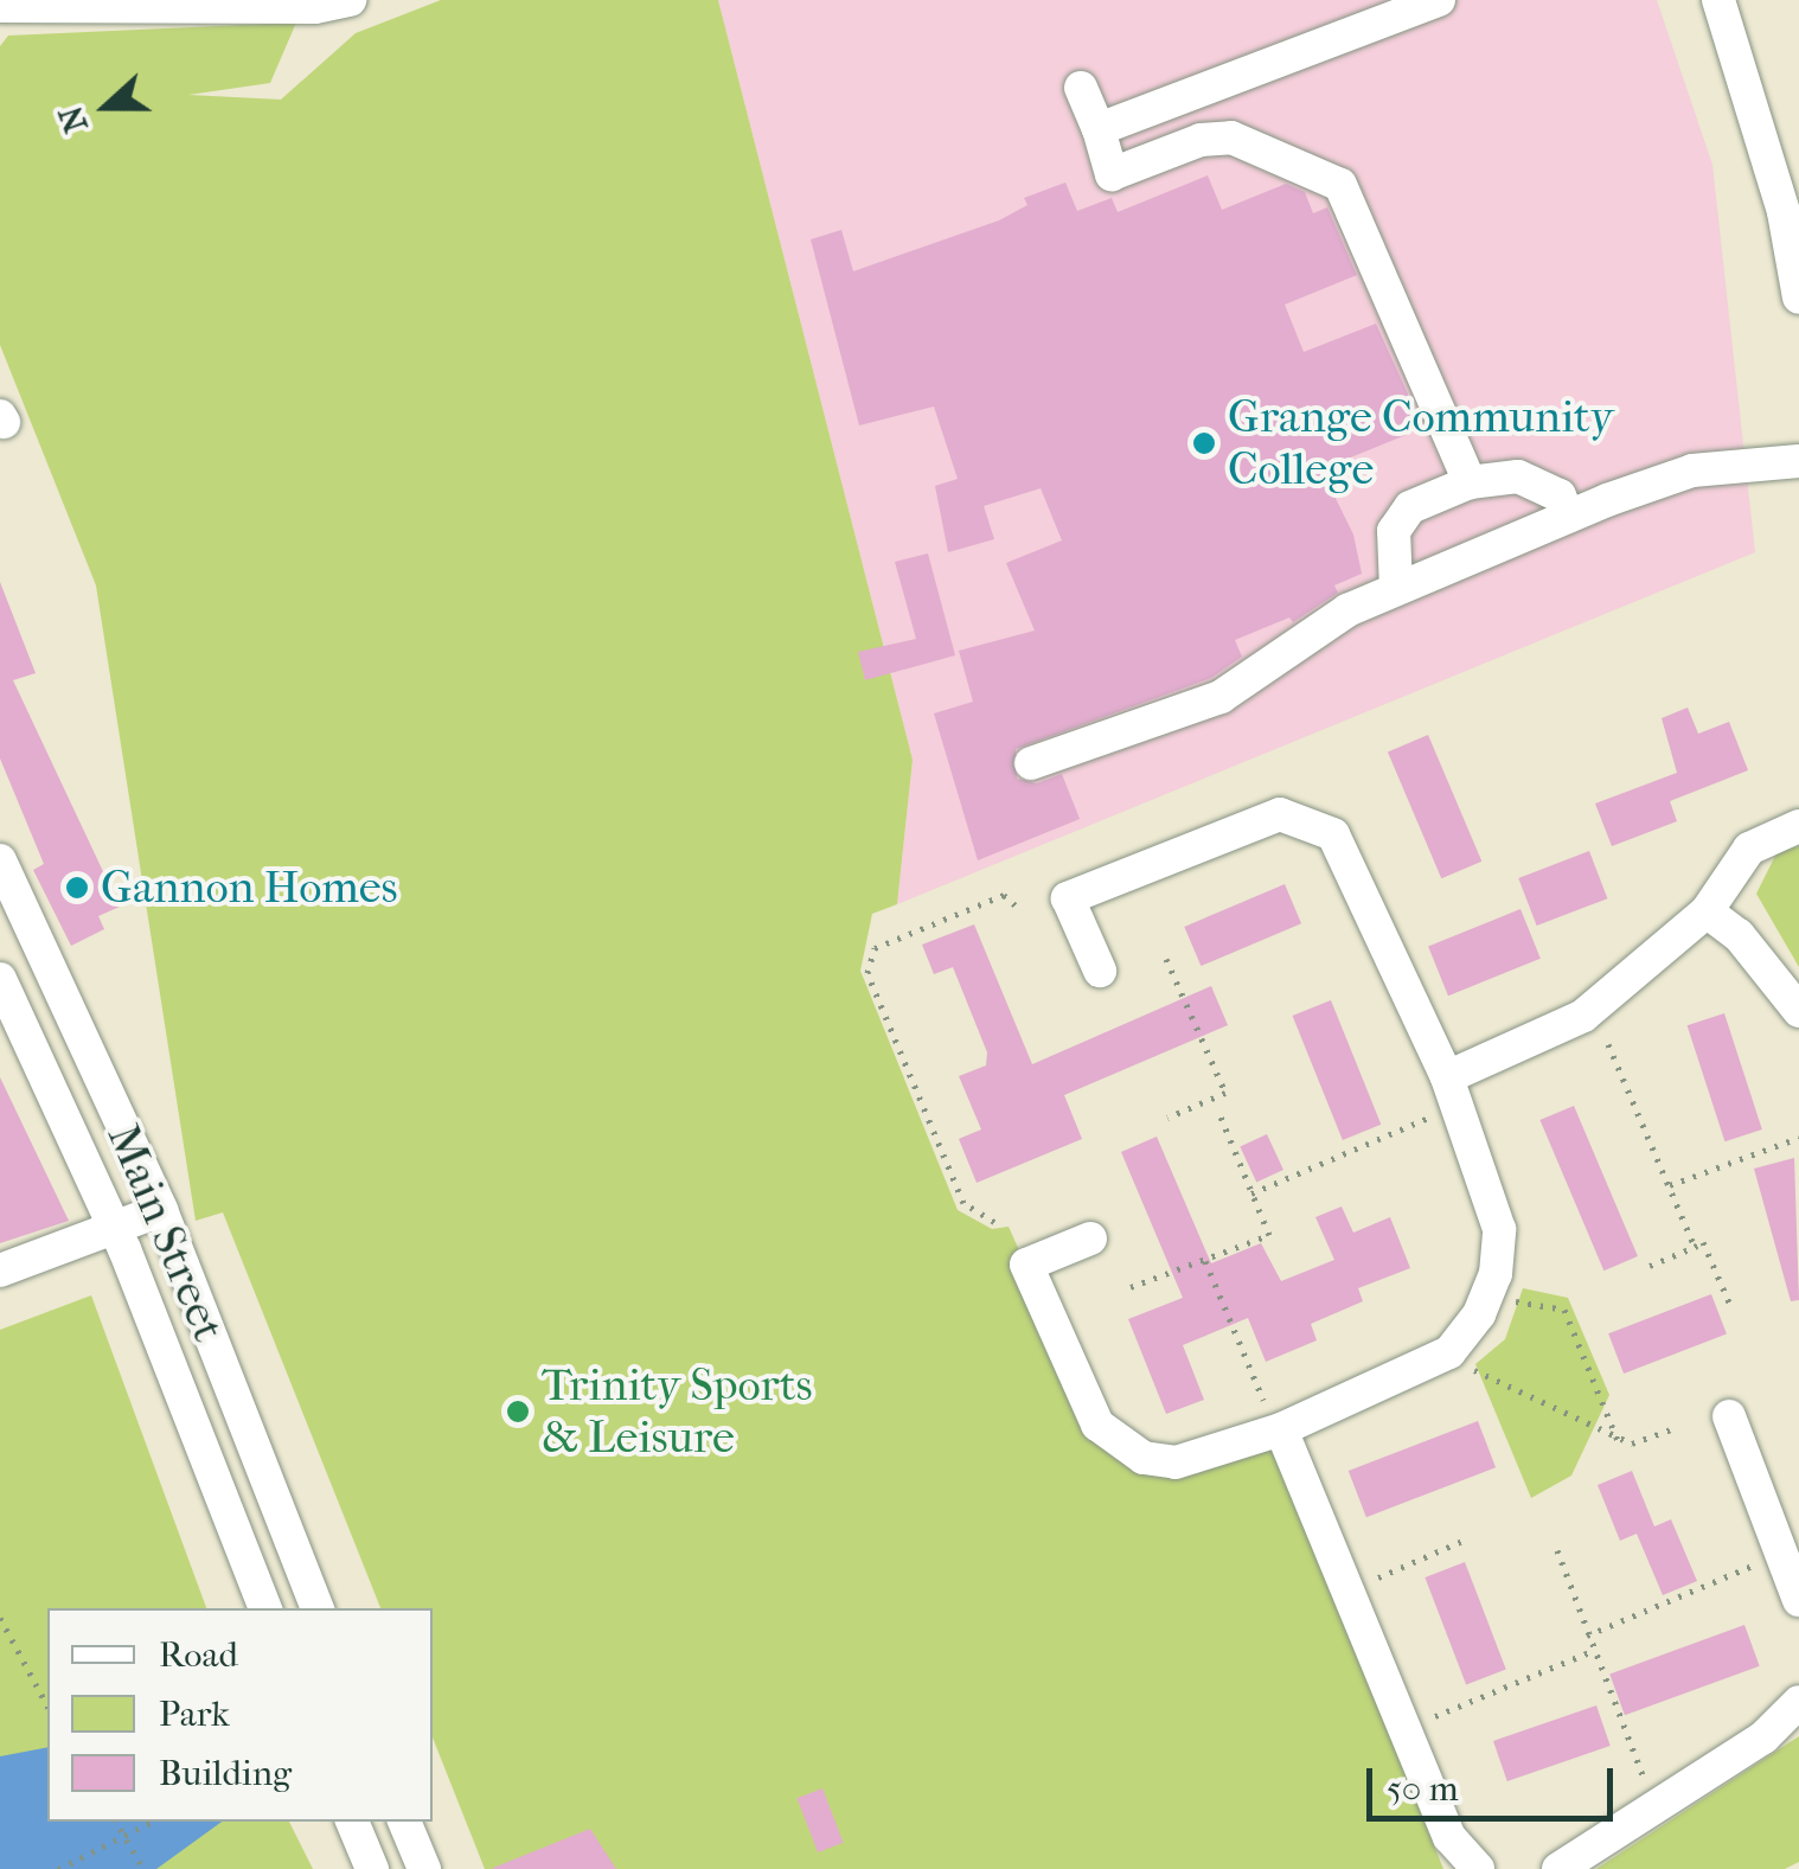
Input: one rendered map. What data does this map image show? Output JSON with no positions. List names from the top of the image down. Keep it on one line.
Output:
{"streets":{"street":["Main Street"]},"places":["Grange Community College","Gannon Homes","Trinity Sports & Leisure"],"legend":["Road","Park","Building"],"scale_bar":"50 m","north":"left"}
